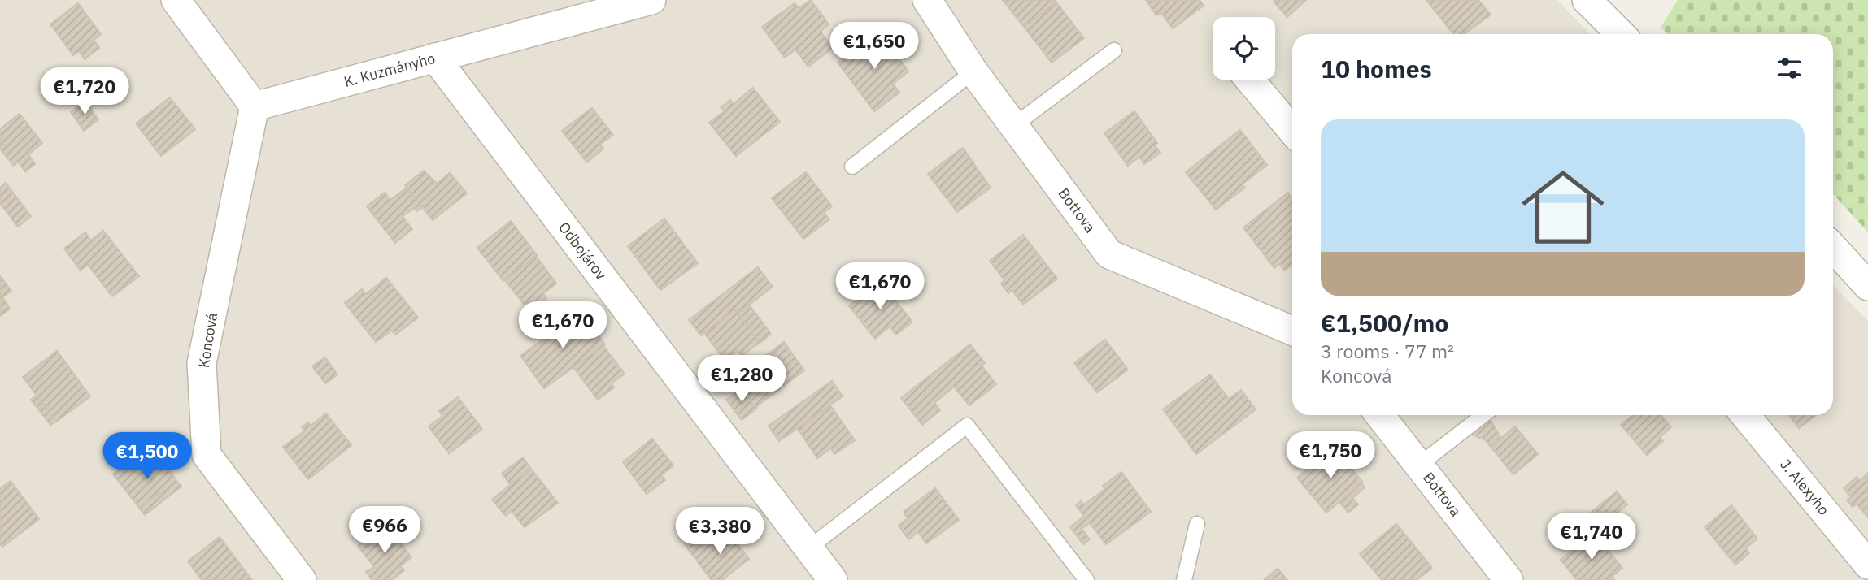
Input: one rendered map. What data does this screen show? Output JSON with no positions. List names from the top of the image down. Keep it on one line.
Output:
{"streets":{"street":["K. Kuzmányho","Bottova","Odbojárov","Koncová","J. Alexyho"]},"crossings":[["K. Kuzmányho","Odbojárov"],["K. Kuzmányho","Koncová"]],"page":{"price":["€1,650","€1,720","€1,670","€1,670","€1,280","€1,750","€1,500","€966","€3,380","€1,740"],"heading":"10 homes","list":[{"name":"€1,500/mo","note":"3 rooms · 77 m² · Koncová"}]}}
